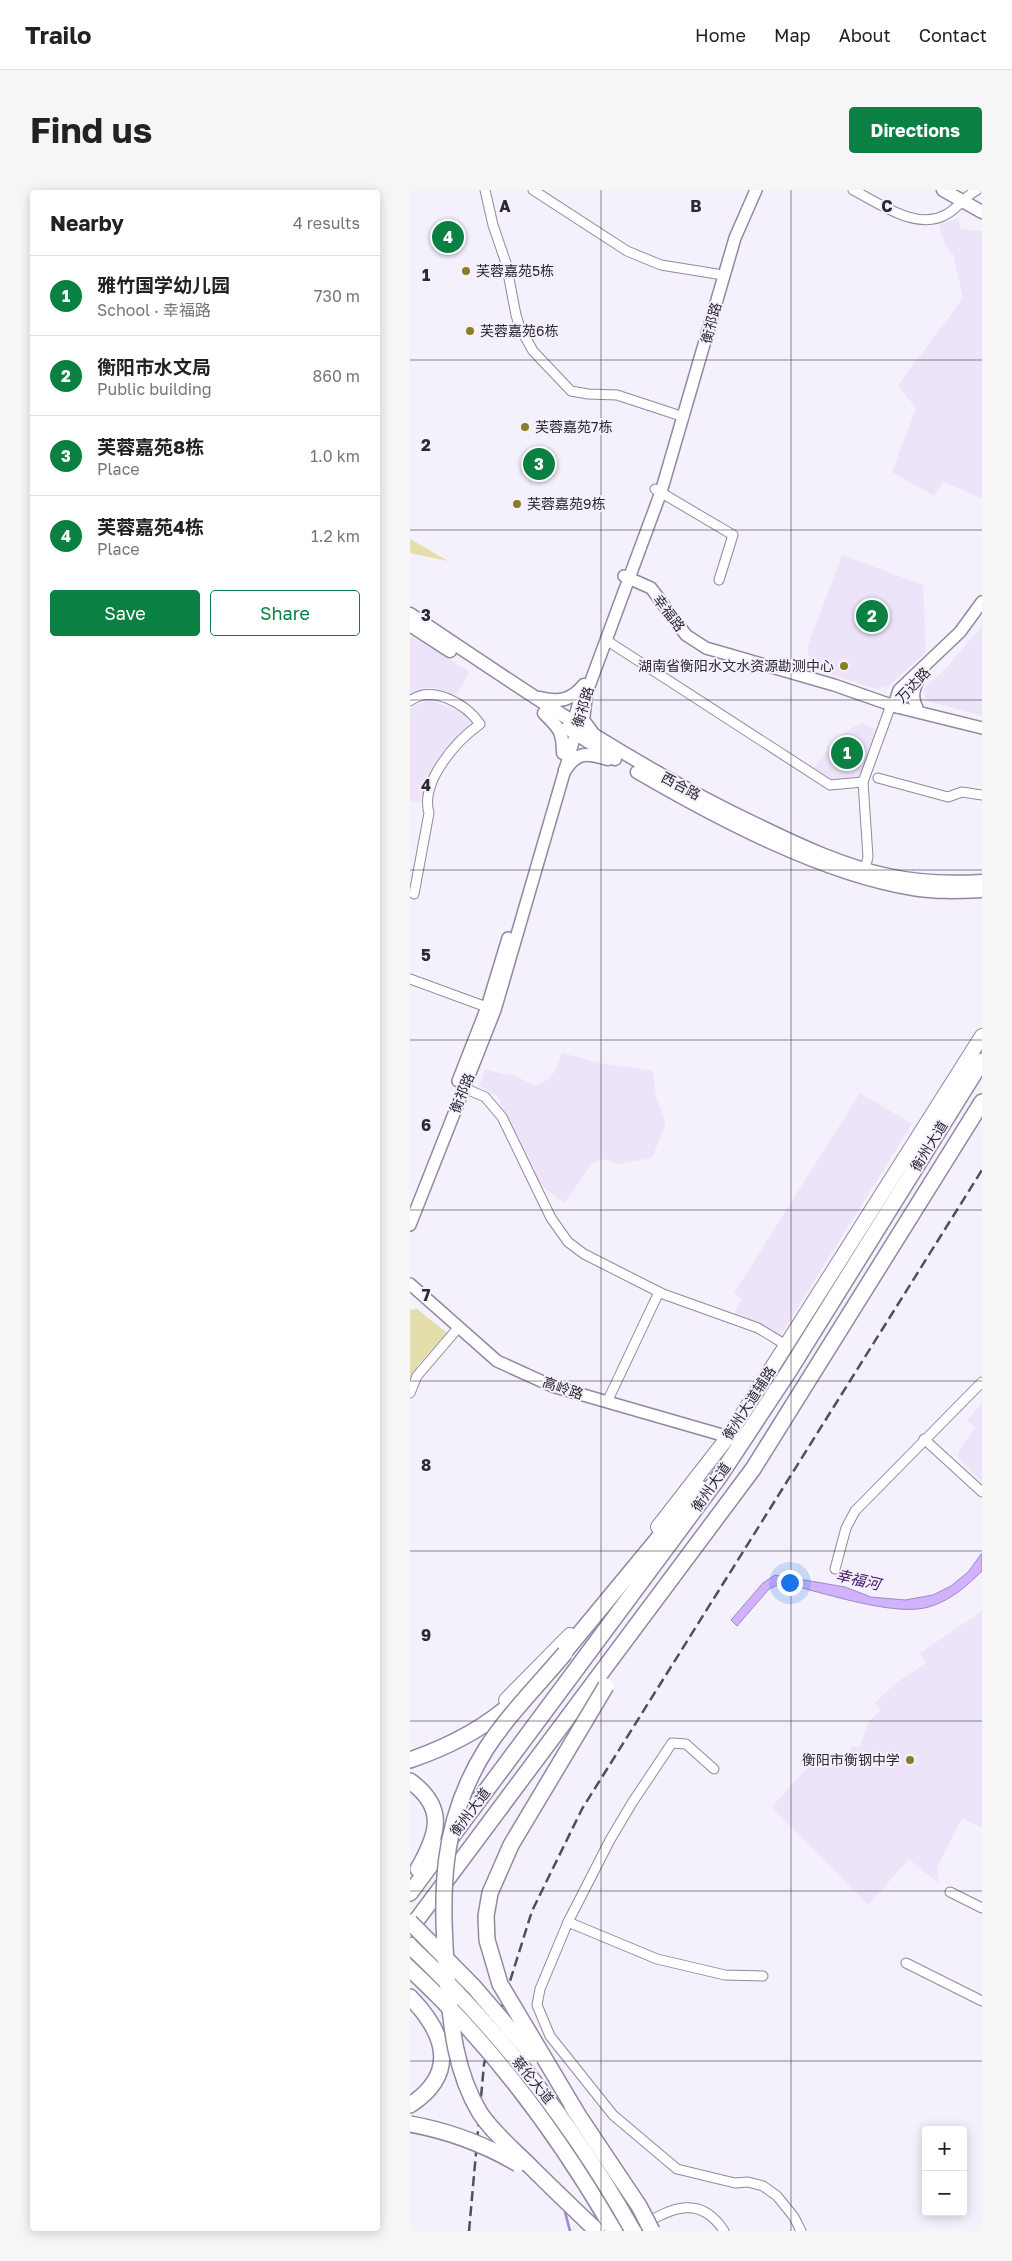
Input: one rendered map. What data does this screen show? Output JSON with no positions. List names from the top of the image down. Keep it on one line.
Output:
{"streets":{"highway":["衡州大道","蔡伦大道"],"main road":["西合路","衡州大道辅路"],"street":["衡祁路","幸福路","万达路","高岭路"]},"crossings":[["衡祁路","幸福路"],["衡祁路","西合路"],["幸福路","万达路"],["衡州大道","高岭路"],["衡州大道","衡州大道辅路"],["高岭路","衡州大道辅路"]],"water":["幸福河"],"places":["芙蓉嘉苑5栋","芙蓉嘉苑6栋","芙蓉嘉苑7栋","芙蓉嘉苑9栋","湖南省衡阳水文水资源勘测中心","衡阳市衡钢中学"],"page":{"header":"Trailo","nav":["Home","Map","About","Contact"],"buttons":["Directions",["Save","Share"]],"title":"Find us","heading":["Nearby","4 results"],"pins":["4","3","2","1"],"list":[{"mark":"1","name":"雅竹国学幼儿园","note":"School · 幸福路","value":"730 m"},{"mark":"2","name":"衡阳市水文局","note":"Public building","value":"860 m"},{"mark":"3","name":"芙蓉嘉苑8栋","note":"Place","value":"1.0 km"},{"mark":"4","name":"芙蓉嘉苑4栋","note":"Place","value":"1.2 km"}],"map_buttons":["+","−"]},"grid":{"columns":["A","B","C"],"rows":["1","2","3","4","5","6","7","8","9"]}}
